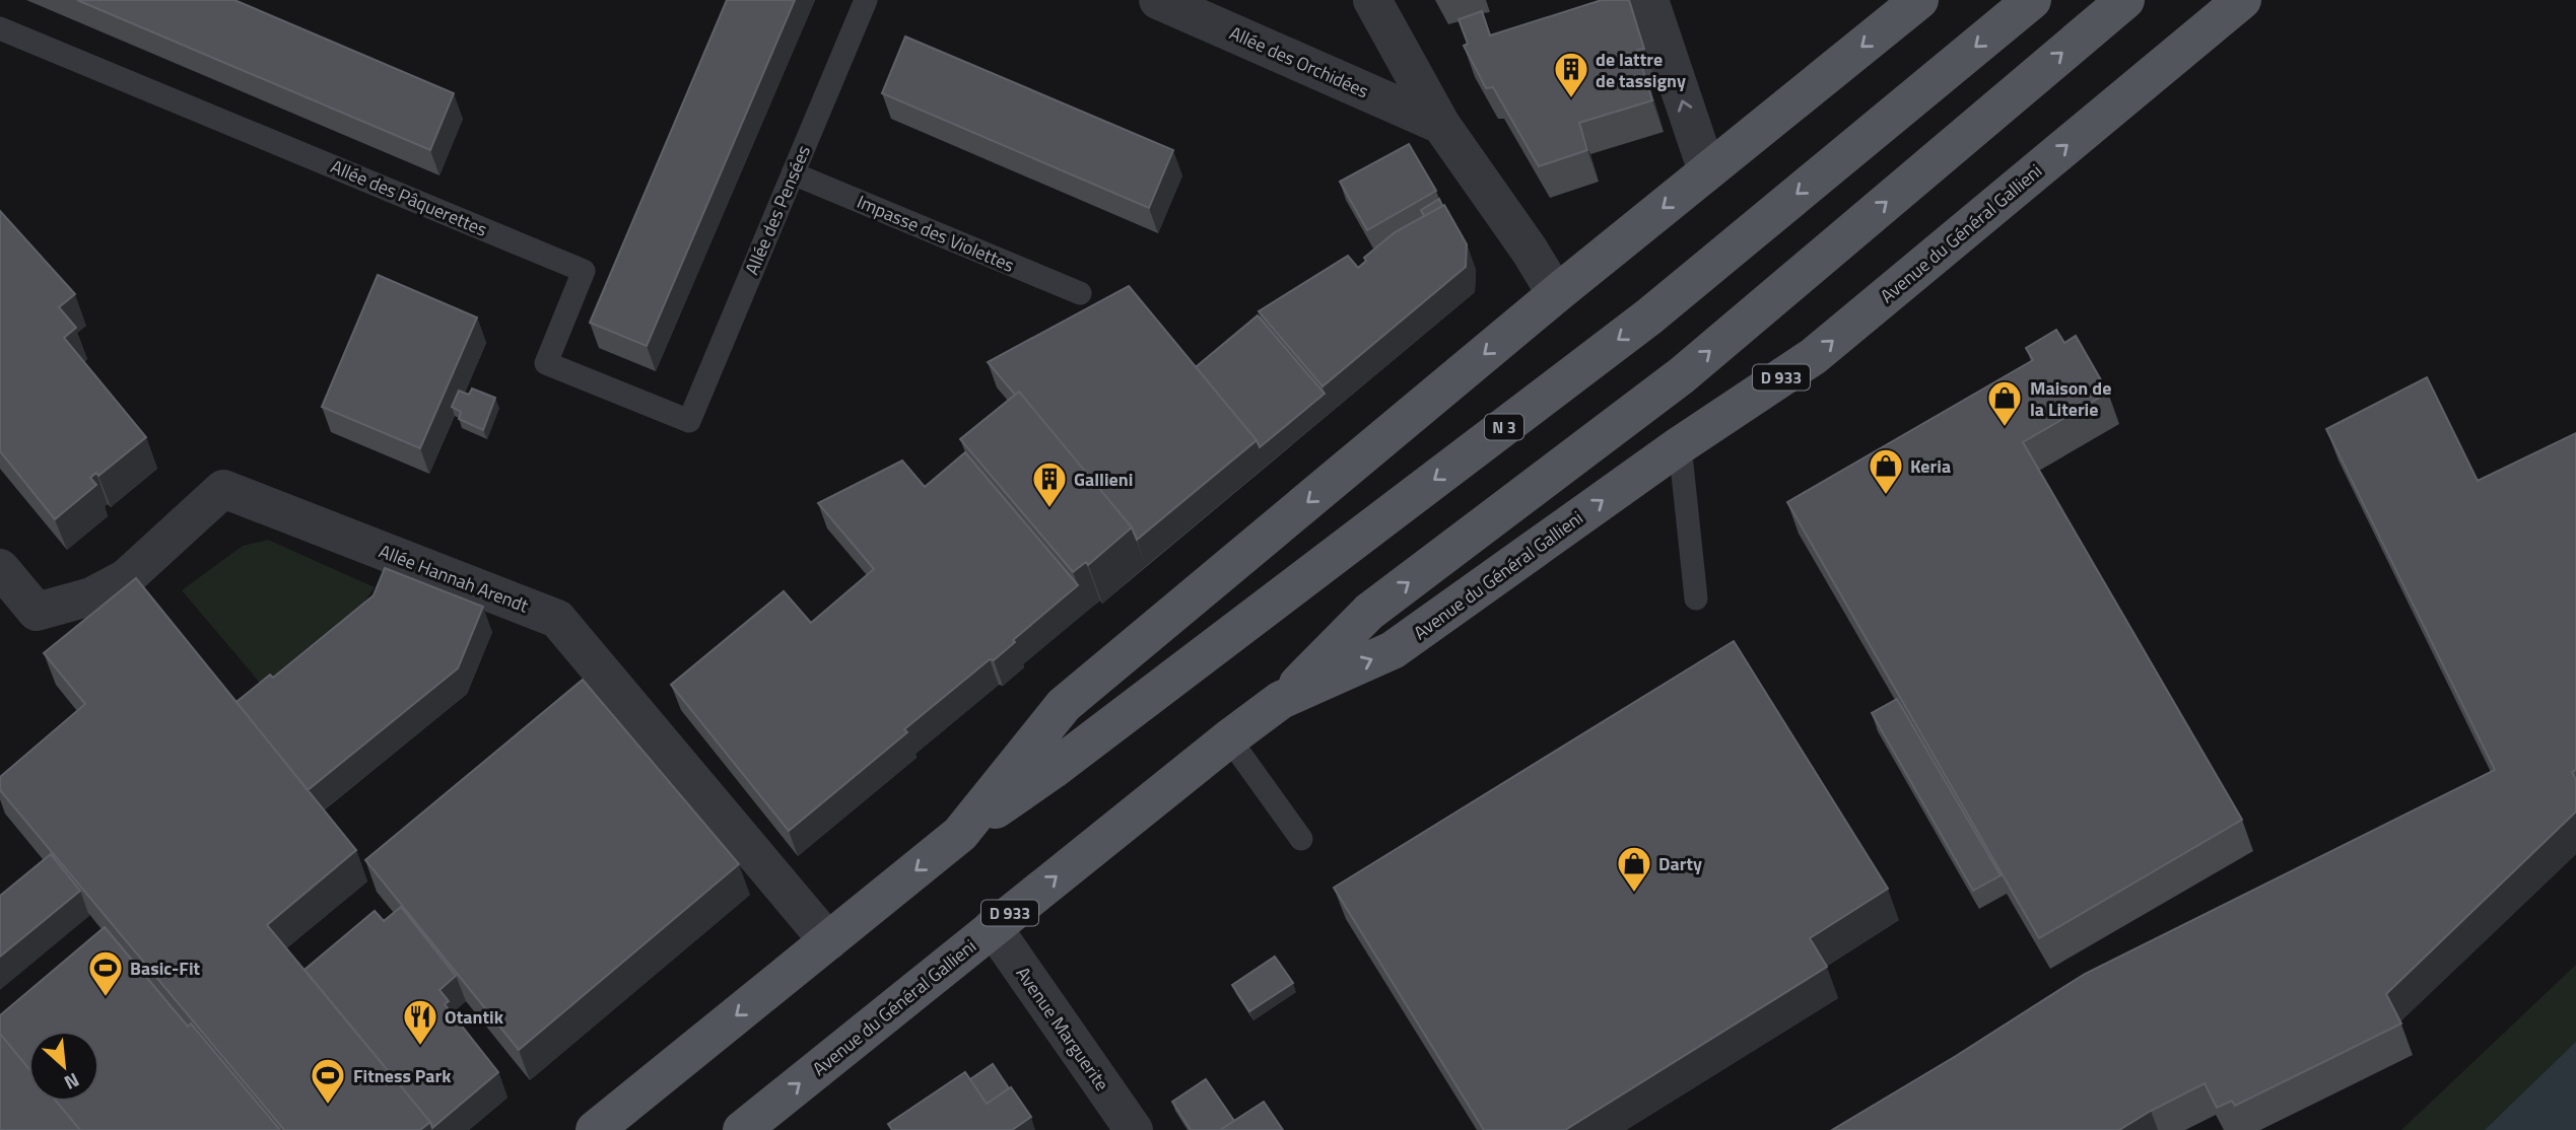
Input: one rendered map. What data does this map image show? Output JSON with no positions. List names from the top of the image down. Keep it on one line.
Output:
{"streets":{"main road":["Avenue du Général Gallieni","D 933","N 3"],"street":["Allée des Orchidées","Allée Hannah Arendt","Avenue Marguerite"],"lane":["Allée des Pâquerettes","Allée des Pensées","Impasse des Violettes"]},"crossings":[["Allée des Pâquerettes","Allée des Pensées"],["Allée des Pensées","Impasse des Violettes"],["Avenue du Général Gallieni","Avenue Marguerite"]],"places":{"building":["de lattre de tassigny","Gallieni"],"shop":["Maison de la Literie","Keria","Darty"],"sports":["Basic-Fit","Fitness Park"],"restaurant":["Otantik"]},"north":"bottom right"}
